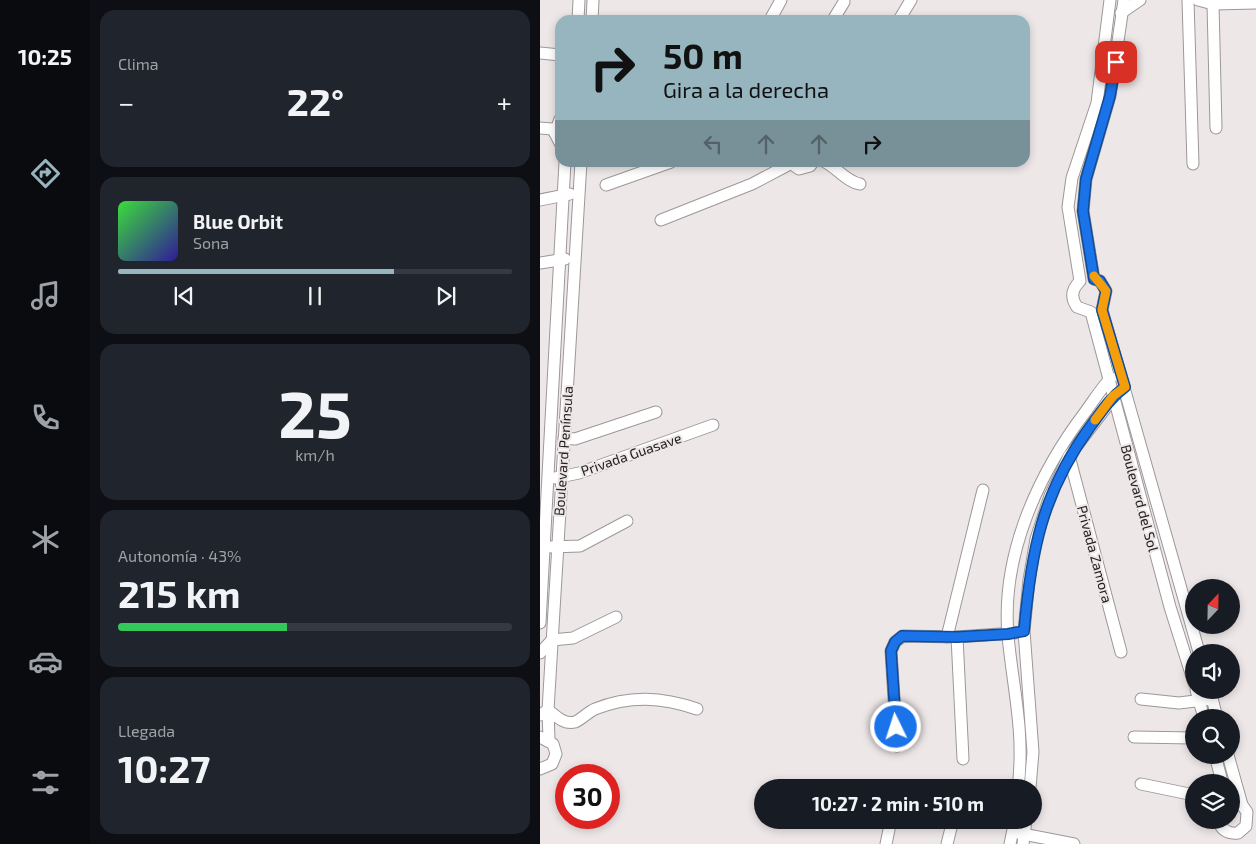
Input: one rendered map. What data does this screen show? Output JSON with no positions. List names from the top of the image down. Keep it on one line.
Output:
{"streets":{"street":["Boulevard Península","Privada Guasave","Boulevard del Sol","Privada Zamora"]},"crossings":[["Boulevard Península","Privada Guasave"]],"north":"top","page":{"tabs":"10:25","tile":["Clima",["25","km/h"],["Autonomía · 43%","215 km"],["Llegada","10:27"]],"turn":["50 m","Gira a la derecha"],"heat":["−","22°","+"],"song":["Blue Orbit","Sona"],"limit":"30","trip":"10:27 · 2 min · 510 m"}}
